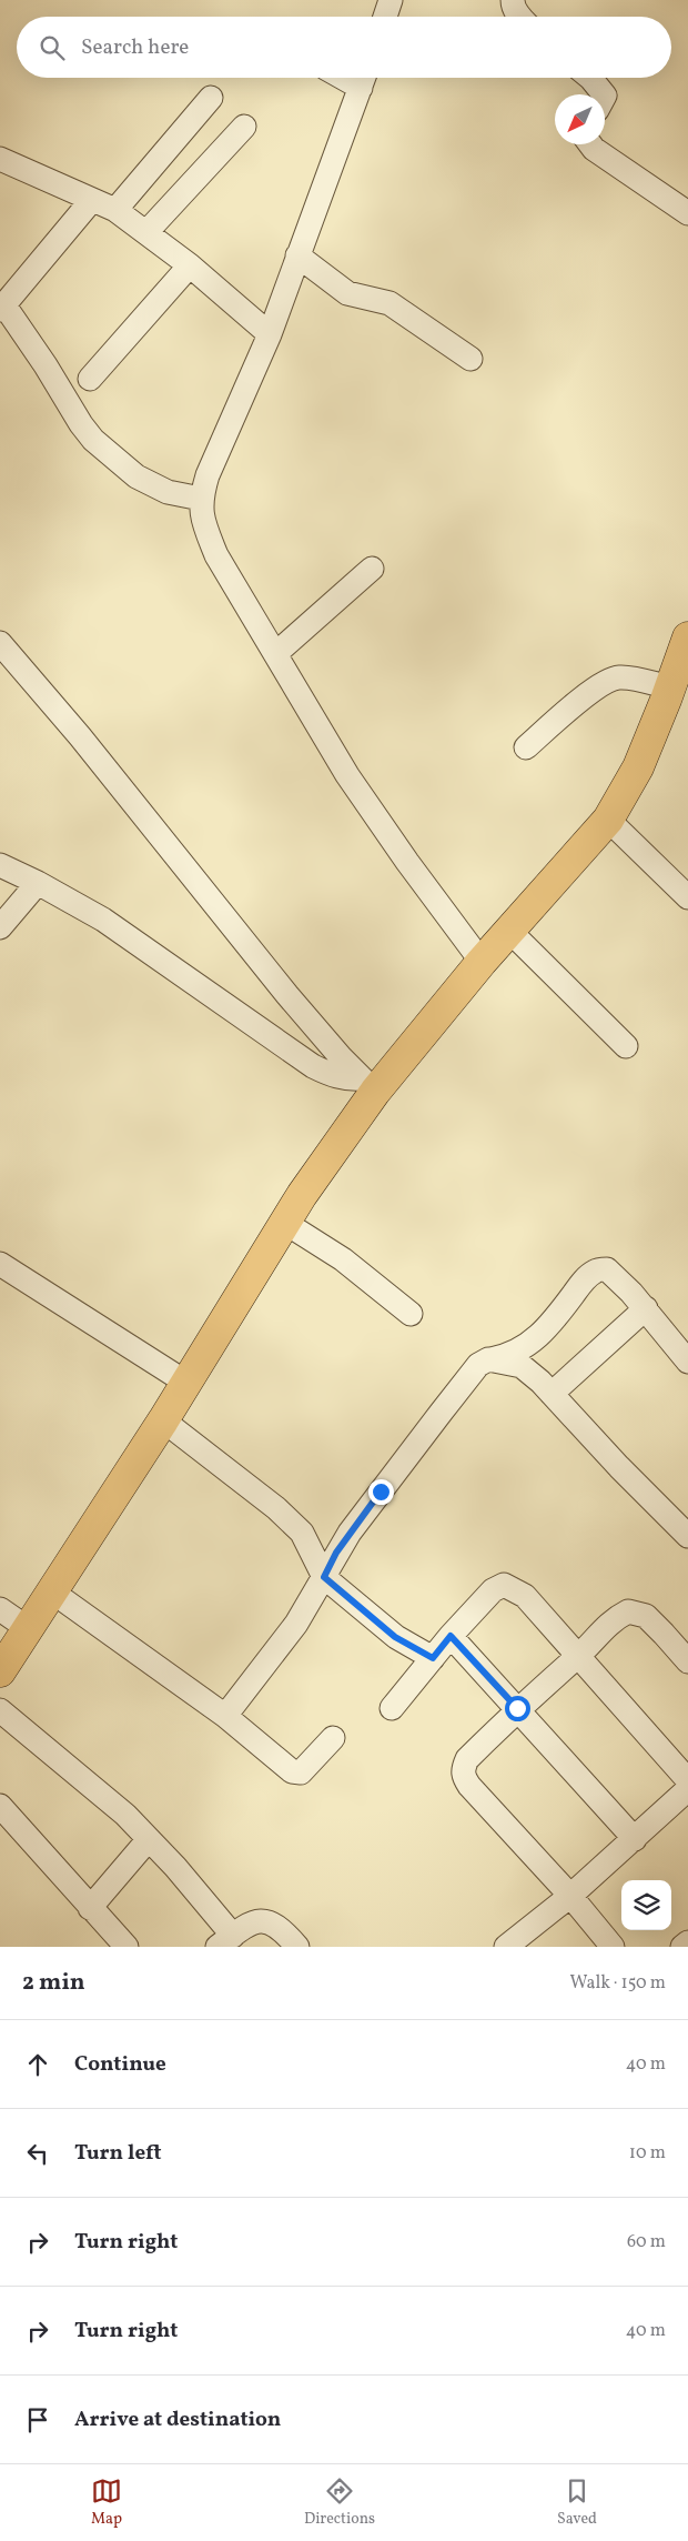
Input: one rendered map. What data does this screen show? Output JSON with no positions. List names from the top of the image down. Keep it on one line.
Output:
{"north":"bottom left","page":{"search":"Search here","heading":["2 min","Walk · 150 m"],"list":[["Continue","40 m"],["Turn left","10 m"],["Turn right","60 m"],["Turn right","40 m"],"Arrive at destination"],"nav":["Map","Directions","Saved"]}}
